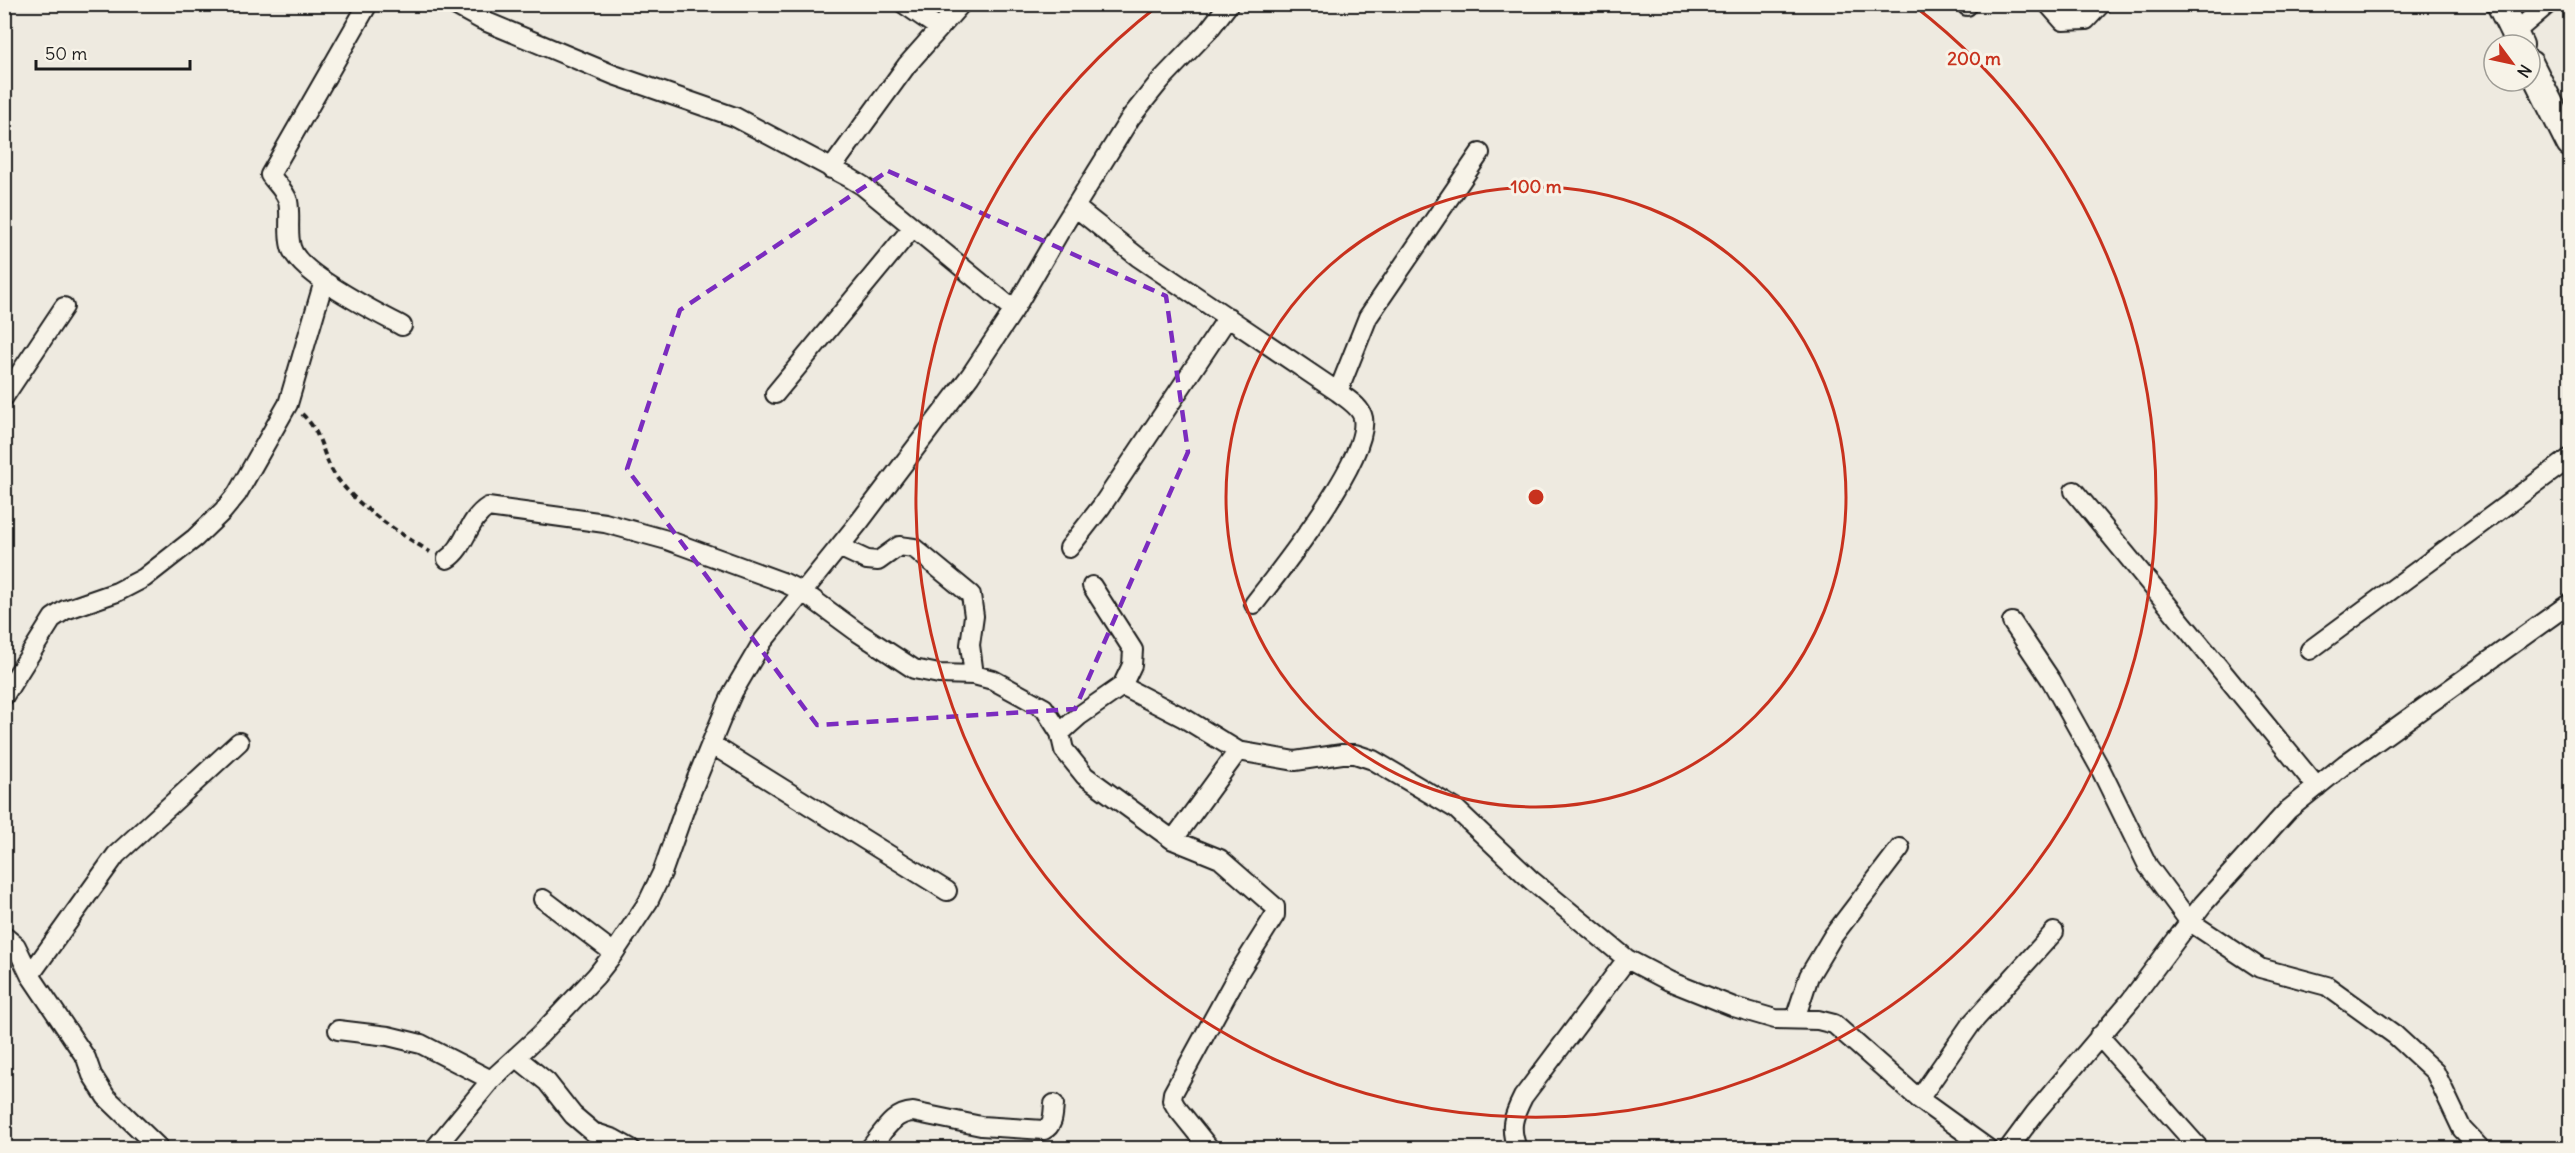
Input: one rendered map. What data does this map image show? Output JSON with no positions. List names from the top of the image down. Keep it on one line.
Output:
{"scale_bar":"50 m","north":"bottom right","rings":["200 m","100 m"]}
